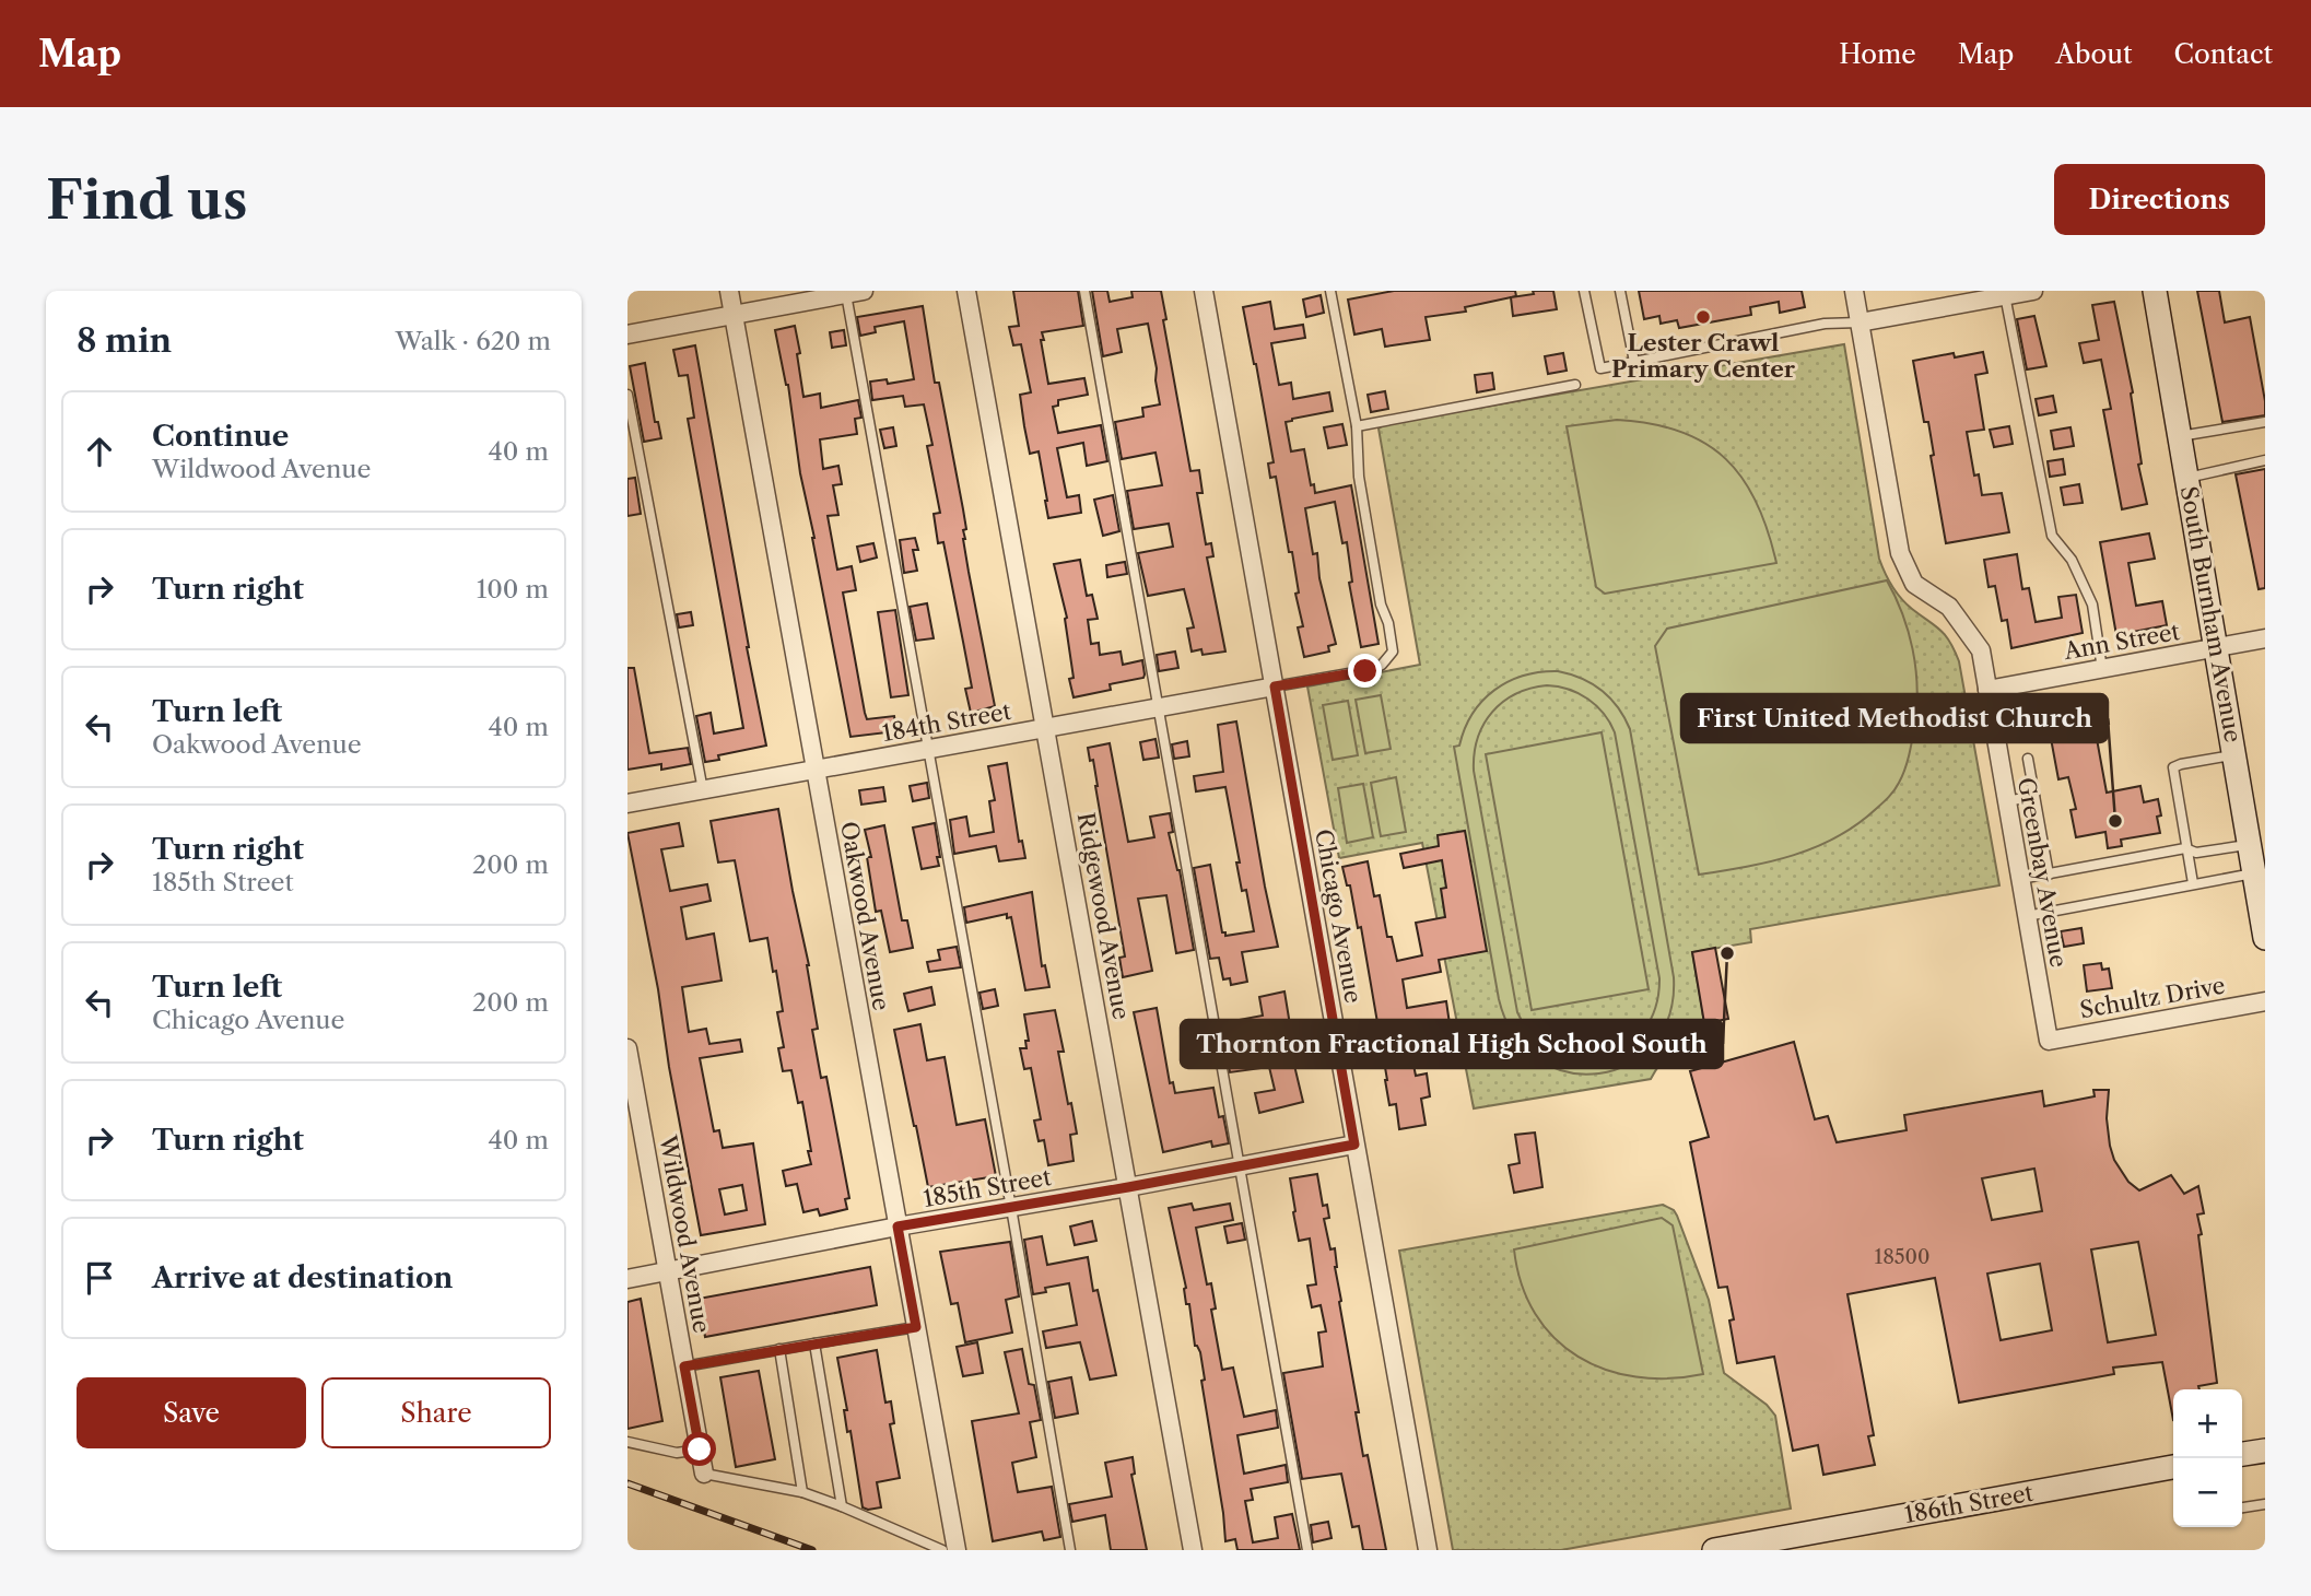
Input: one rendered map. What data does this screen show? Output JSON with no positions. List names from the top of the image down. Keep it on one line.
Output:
{"streets":{"main road":["South Burnham Avenue","186th Street"],"street":["Ann Street","184th Street","Greenbay Avenue","Oakwood Avenue","Ridgewood Avenue","Chicago Avenue","Schultz Drive","185th Street","Wildwood Avenue"]},"crossings":[["South Burnham Avenue","Ann Street"],["Ann Street","Greenbay Avenue"],["184th Street","Oakwood Avenue"],["184th Street","Ridgewood Avenue"],["184th Street","Chicago Avenue"],["Greenbay Avenue","Schultz Drive"],["Oakwood Avenue","185th Street"],["Ridgewood Avenue","185th Street"],["Chicago Avenue","185th Street"],["185th Street","Wildwood Avenue"]],"places":["Lester Crawl Primary Center","First United Methodist Church","Thornton Fractional High School South"],"house_numbers":["18500"],"page":{"header":"Map","nav":["Home","Map","About","Contact"],"buttons":["Directions",["Save","Share"]],"title":"Find us","heading":["8 min","Walk · 620 m"],"list":[["Continue","Wildwood Avenue","40 m"],["Turn right","100 m"],["Turn left","Oakwood Avenue","40 m"],["Turn right","185th Street","200 m"],["Turn left","Chicago Avenue","200 m"],["Turn right","40 m"],"Arrive at destination"],"map_buttons":["+","−"]}}
